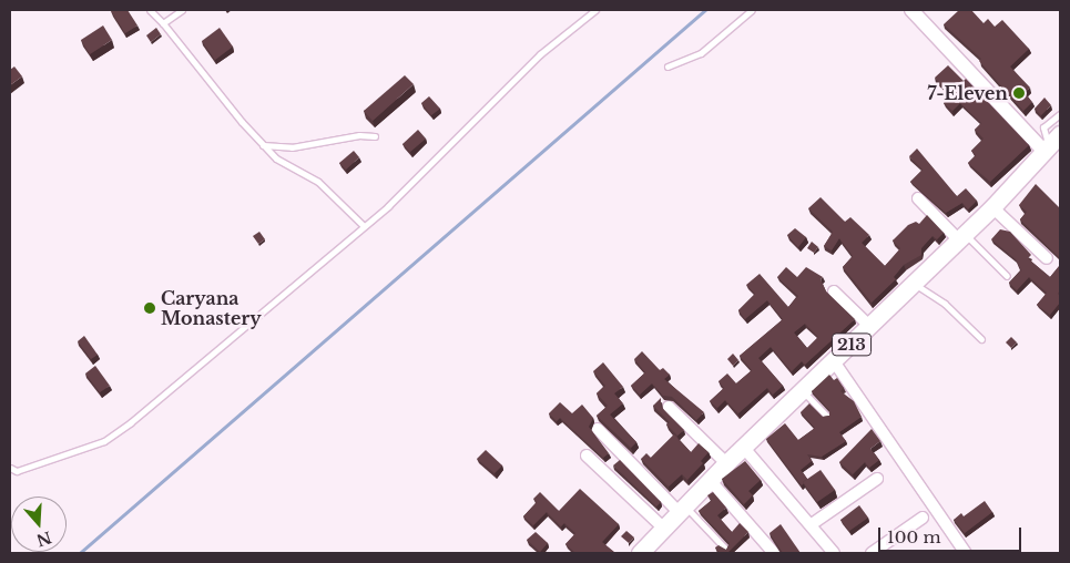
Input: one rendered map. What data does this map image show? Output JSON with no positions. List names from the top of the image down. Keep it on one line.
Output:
{"streets":{"main road":["213"]},"places":["7-Eleven","Caryana Monastery"],"scale_bar":"100 m","north":"bottom"}
